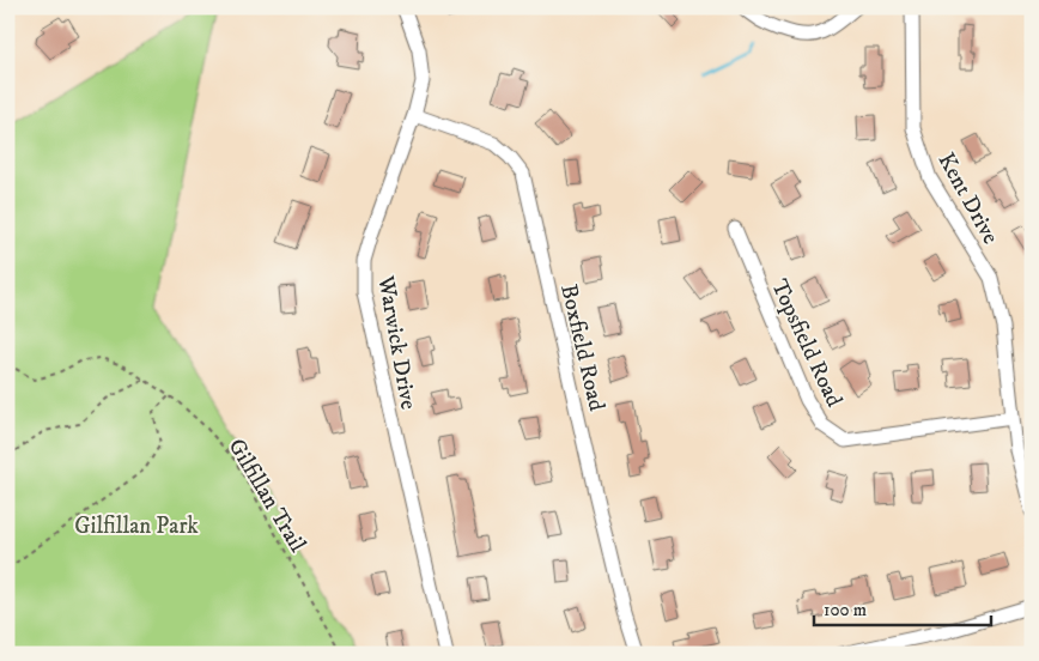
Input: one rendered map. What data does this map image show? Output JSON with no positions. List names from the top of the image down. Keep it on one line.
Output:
{"streets":{"street":["Kent Drive","Warwick Drive","Topsfield Road","Boxfield Road"],"path":["Gilfillan Trail"]},"crossings":[["Kent Drive","Topsfield Road"],["Warwick Drive","Boxfield Road"]],"parks":["Gilfillan Park"],"scale_bar":"100 m"}
